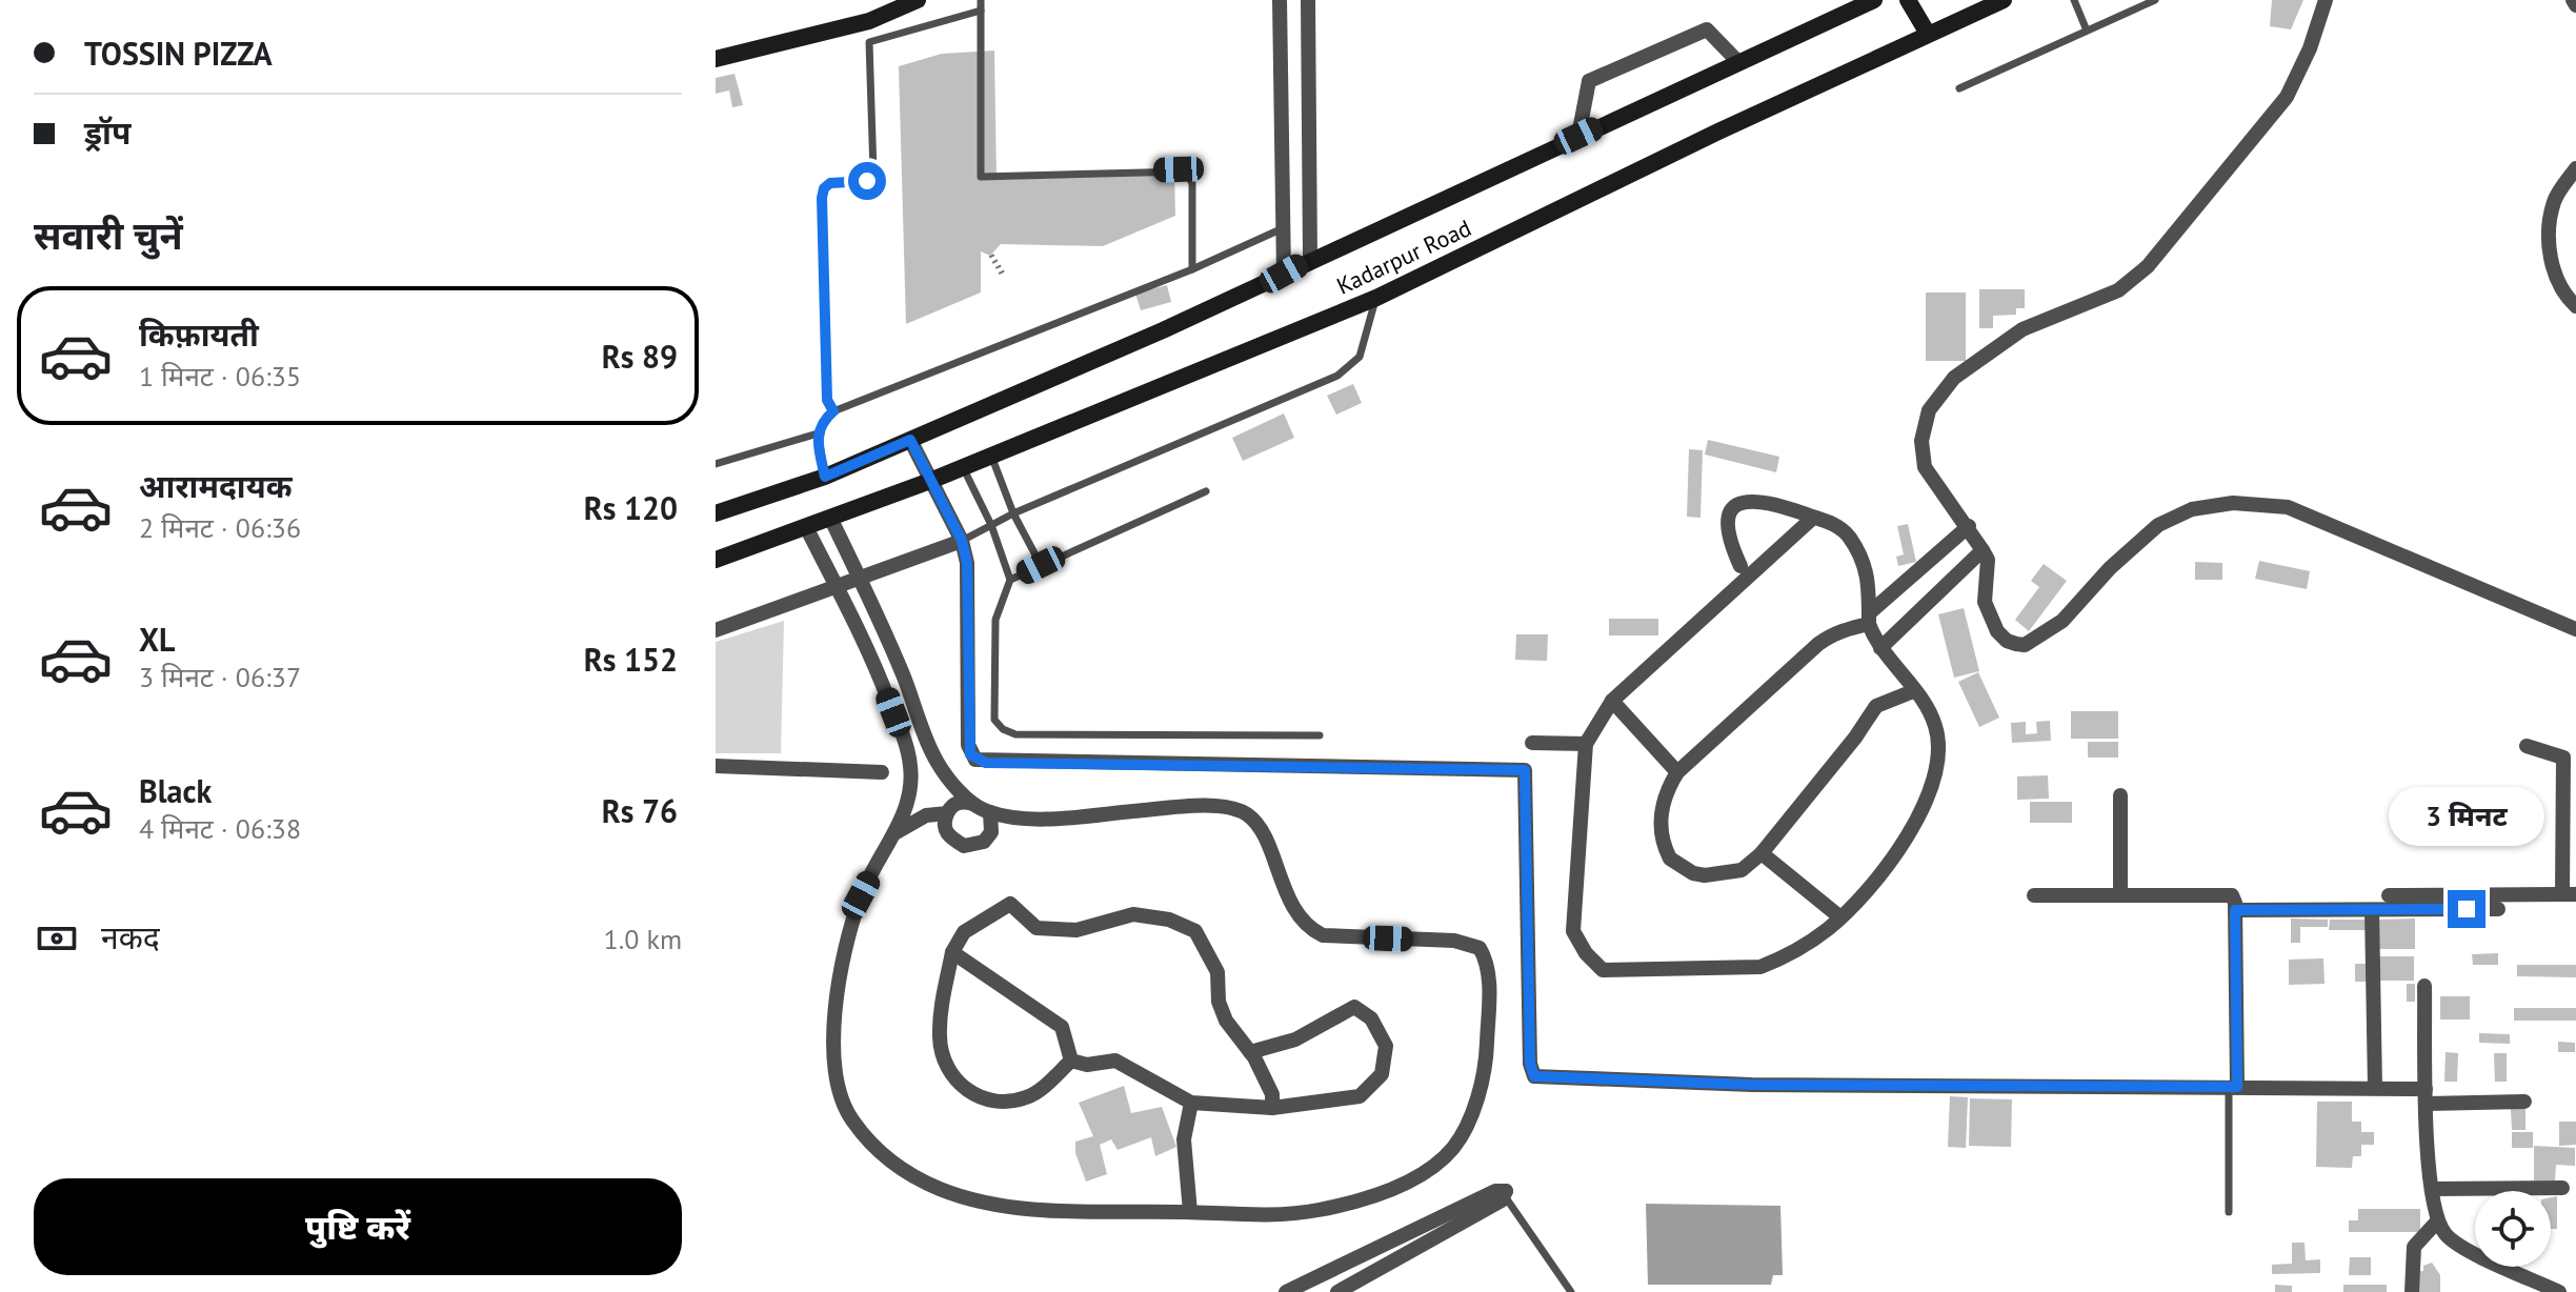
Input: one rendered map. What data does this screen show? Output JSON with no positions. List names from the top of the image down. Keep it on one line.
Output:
{"streets":{"street":["Kadarpur Road"]},"page":{"banner":["TOSSIN PIZZA","ड्रॉप"],"heading":"सवारी चुनें","list":[{"name":"किफ़ायती","note":"1 मिनट · 06:35","value":"Rs 89"},{"name":"आरामदायक","note":"2 मिनट · 06:36","value":"Rs 120"},{"name":"XL","note":"3 मिनट · 06:37","value":"Rs 152"},{"name":"Black","note":"4 मिनट · 06:38","value":"Rs 76"}],"bubble":"3 मिनट","pay":["नकद","1.0 km"],"buttons":"पुष्टि करें"}}
